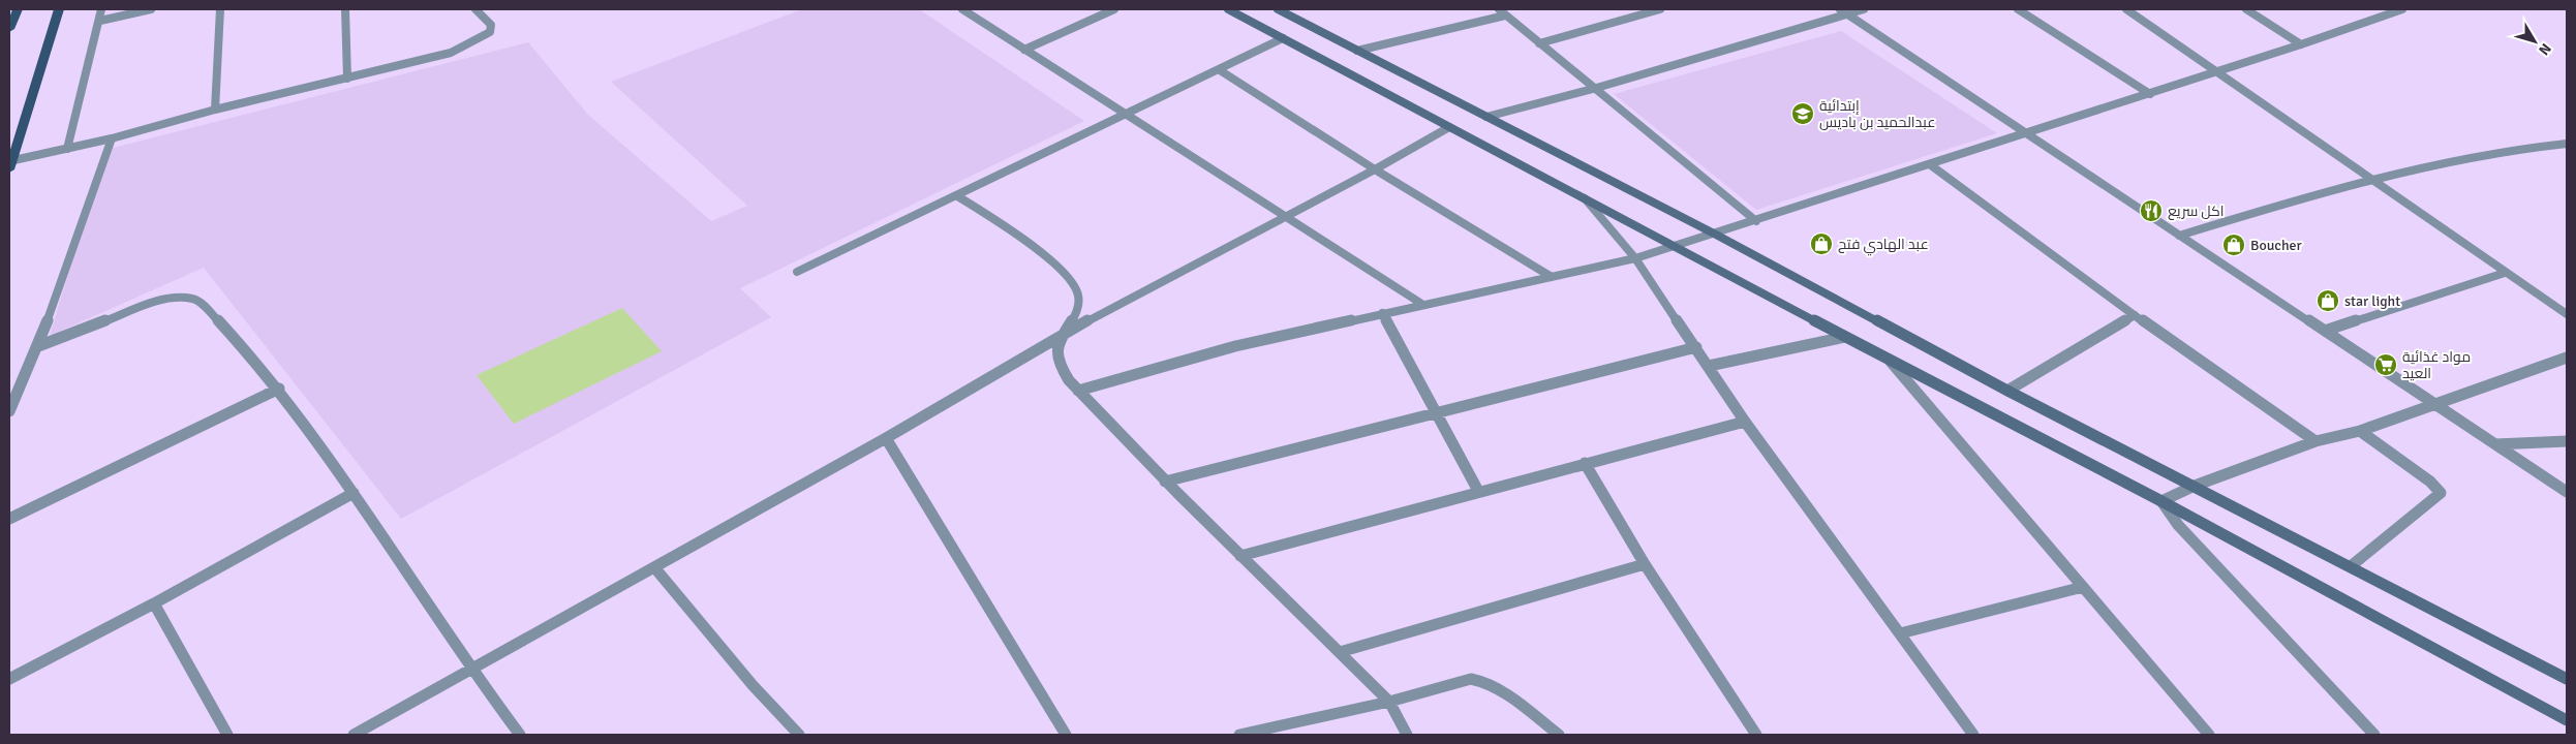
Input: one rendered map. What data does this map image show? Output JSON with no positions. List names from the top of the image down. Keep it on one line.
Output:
{"places":{"school or university":["إبتدائية عبدالحميد بن باديس"],"restaurant":["اكل سريع"],"shop":["عبد الهادي فتح","Boucher","star light"],"supermarket":["مواد غذائية العيد"]},"north":"bottom right"}
